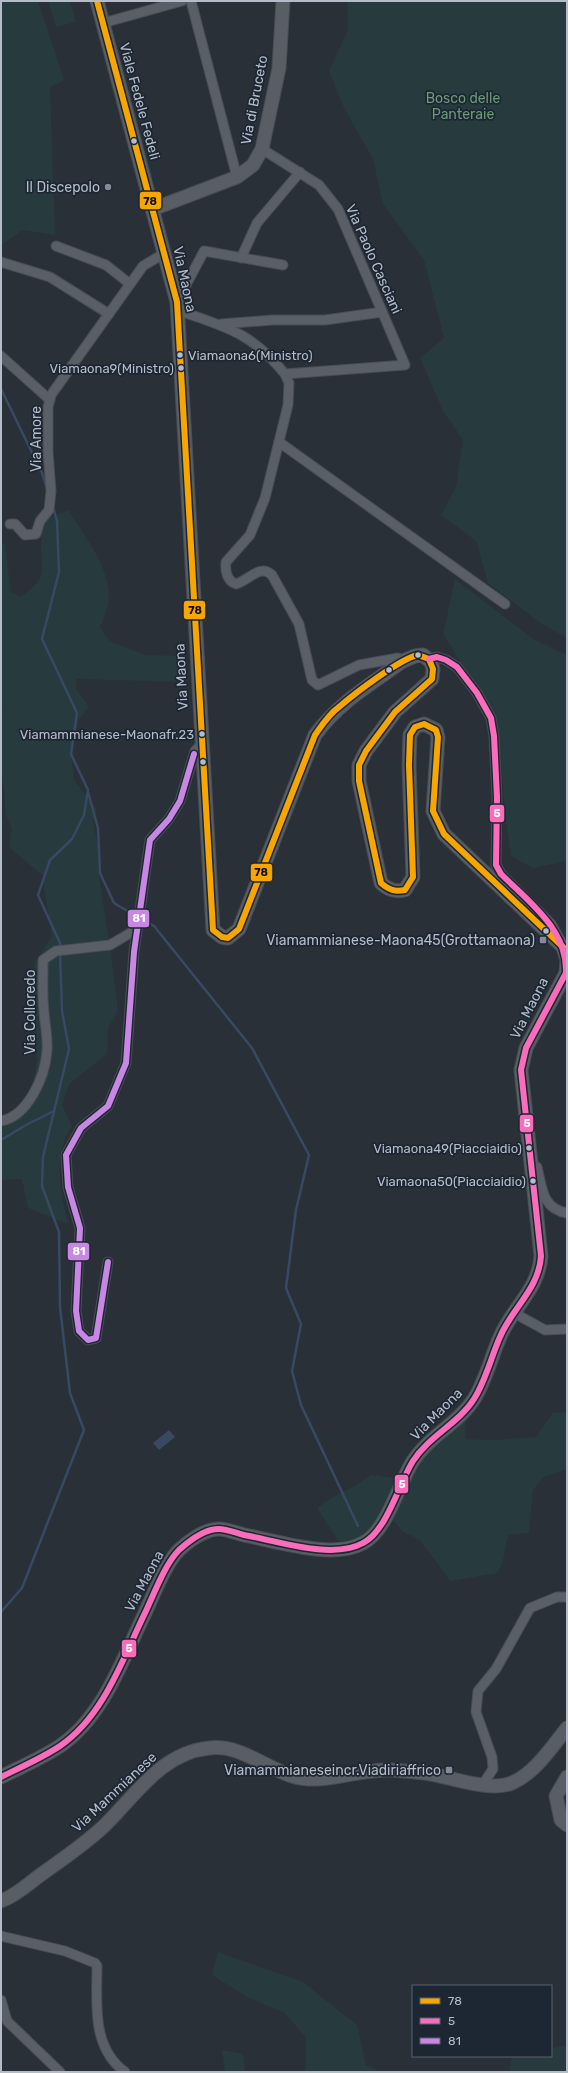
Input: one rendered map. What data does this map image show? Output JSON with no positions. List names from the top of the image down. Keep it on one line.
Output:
{"streets":{"main road":["Via di Bruceto","Viale Fedele Fedeli","Via Maona","Via Mammianese"],"street":["Via Paolo Casciani","Via Amore","Via Colloredo"]},"crossings":[["Via di Bruceto","Viale Fedele Fedeli"],["Via di Bruceto","Via Paolo Casciani"],["Via di Bruceto","Via Maona"],["Viale Fedele Fedeli","Via Maona"],["Via Maona","Via Amore"]],"parks":["Bosco delle Panteraie"],"places":{"other":["Il Discepolo","Viamaona6(Ministro)","Viamaona9(Ministro)","Viamammianese-Maonafr.23","Viamaona49(Piacciaidio)","Viamaona50(Piacciaidio)"],"transit":["Viamammianese-Maona45(Grottamaona)","Viamammianeseincr.Viadiriaffrico"]},"lines":["transit line 78","transit line 5","transit line 81"],"legend":["78","5","81"]}
